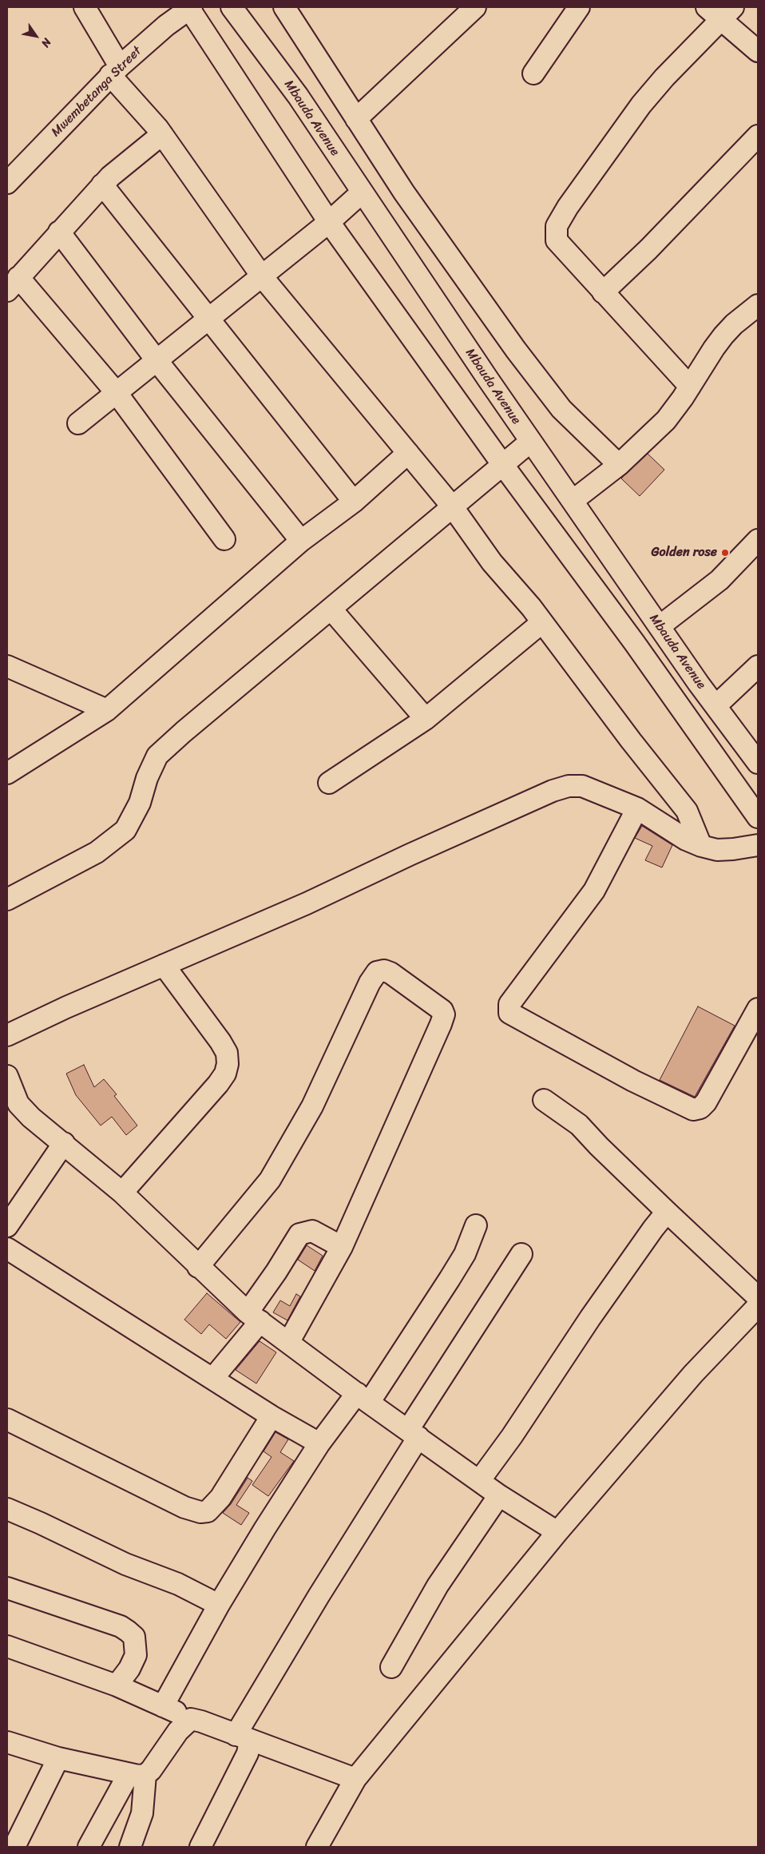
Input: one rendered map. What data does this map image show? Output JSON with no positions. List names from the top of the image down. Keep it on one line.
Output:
{"streets":{"street":["Mwembetanga Street","Mbauda Avenue"]},"places":["Golden rose"],"north":"bottom right"}
